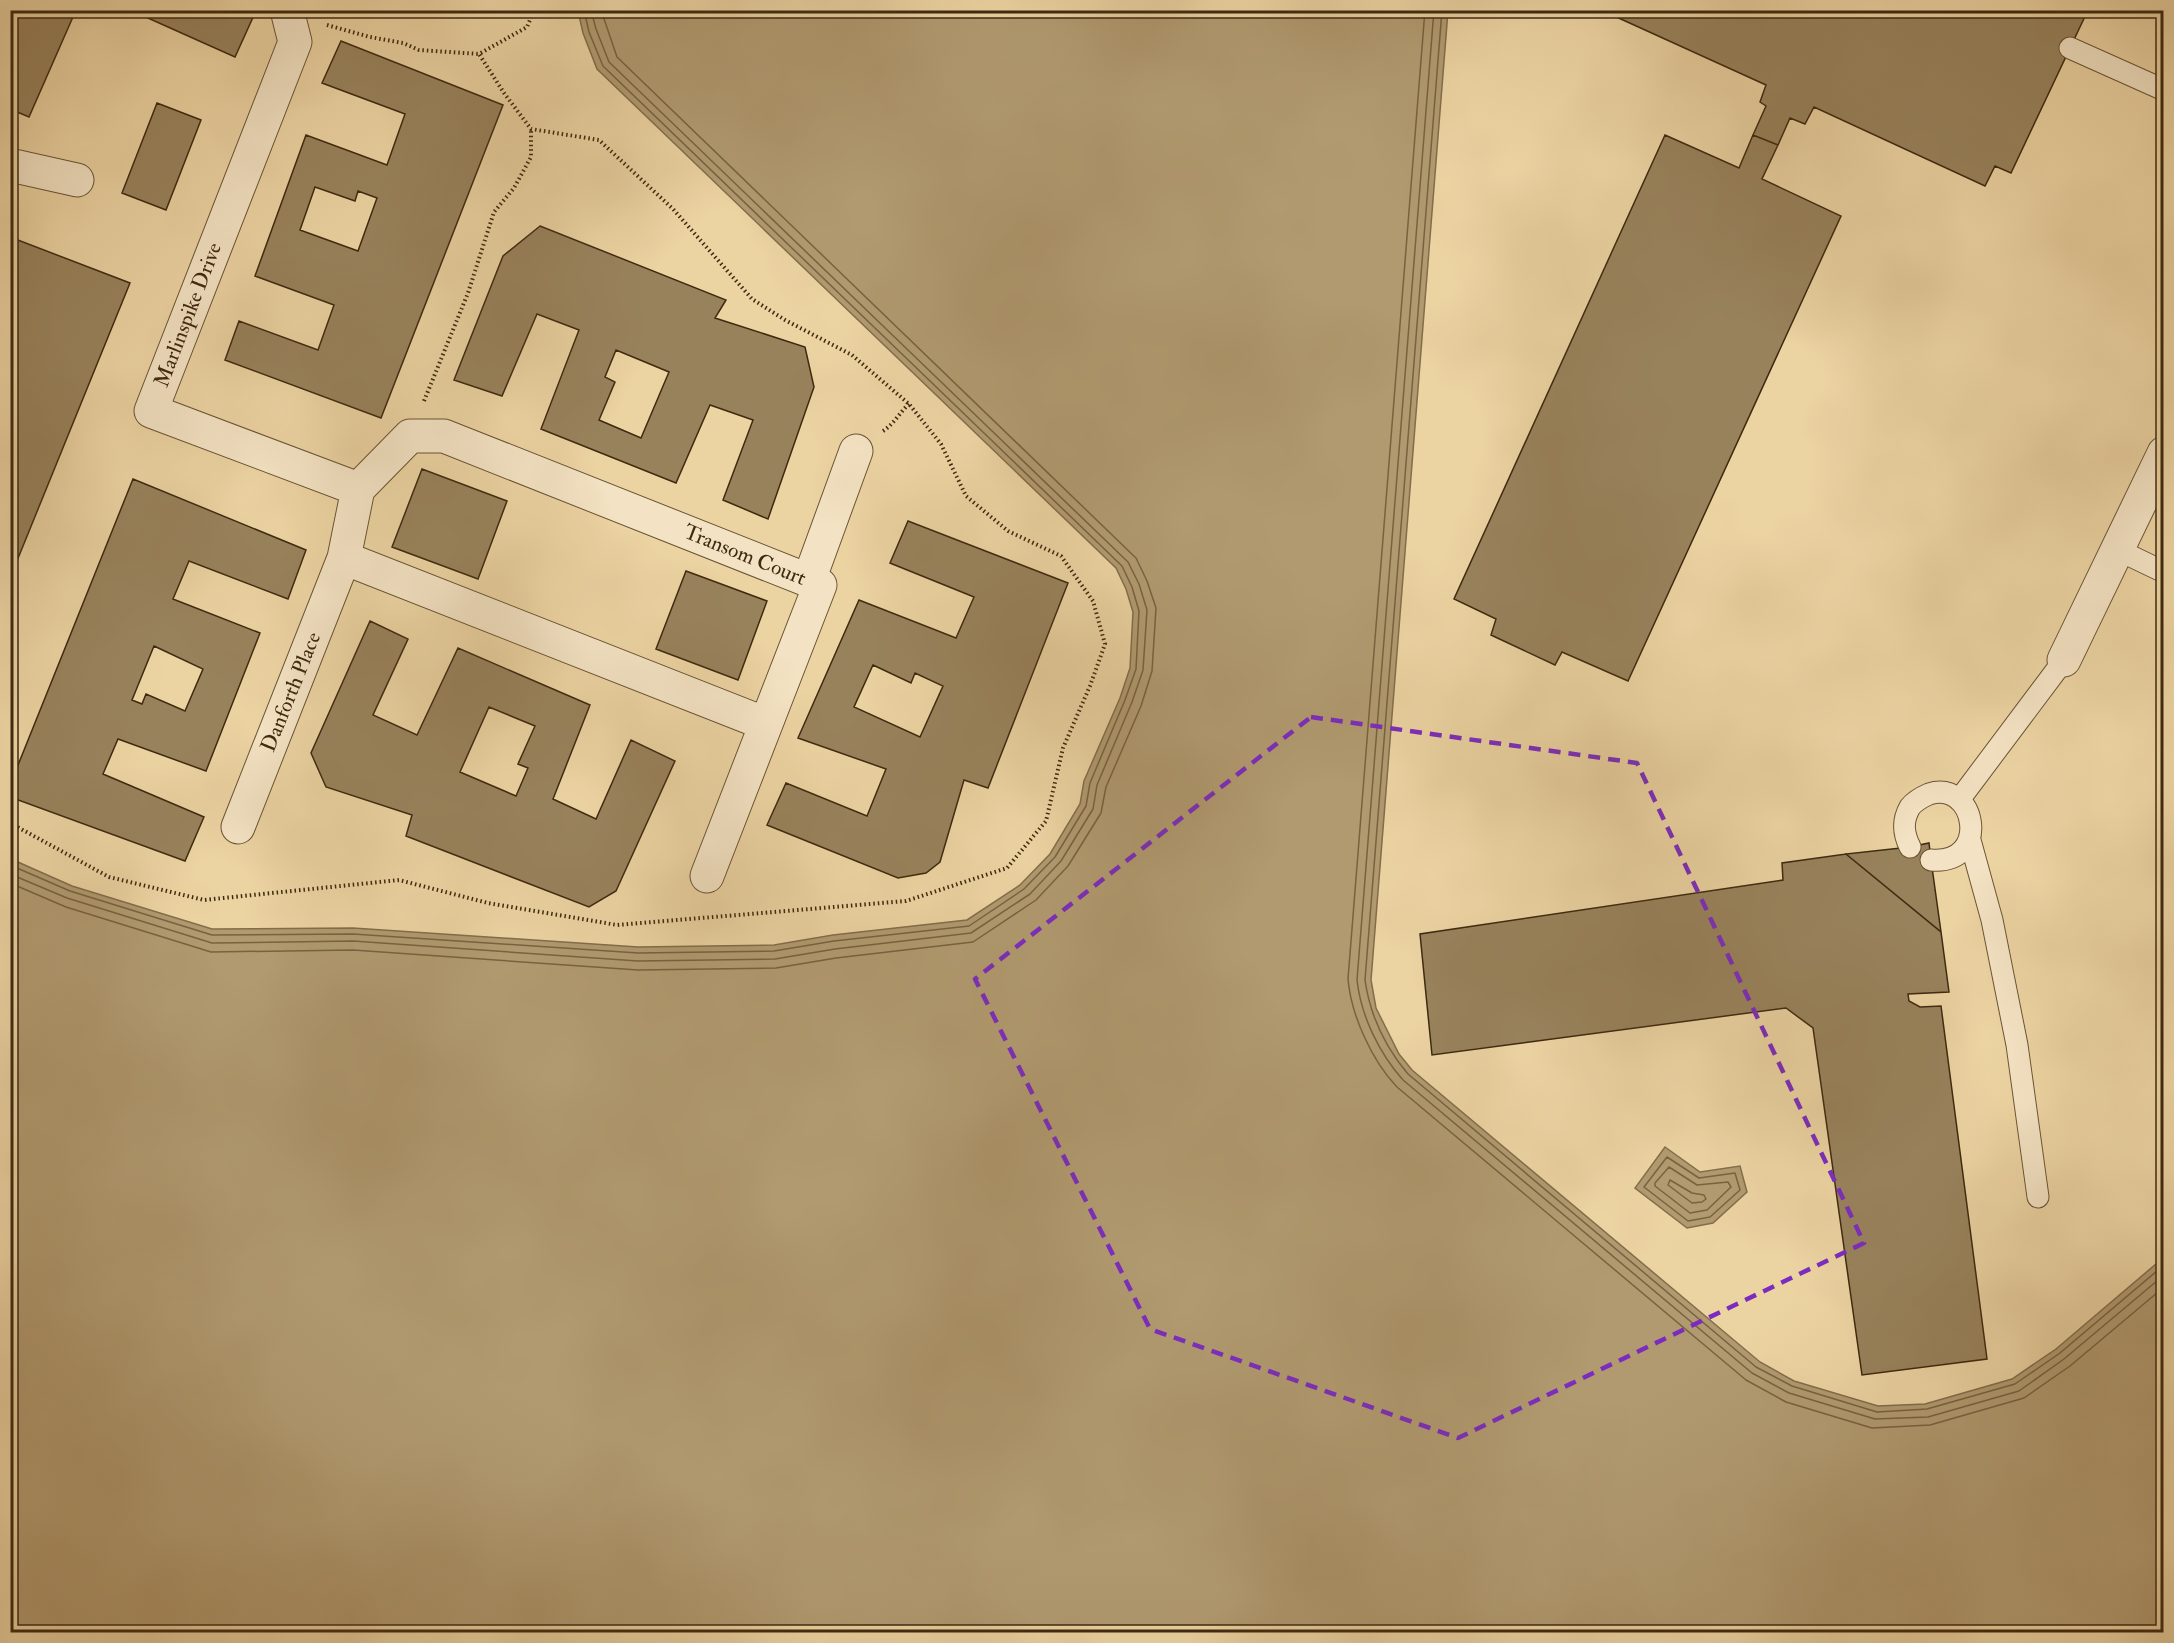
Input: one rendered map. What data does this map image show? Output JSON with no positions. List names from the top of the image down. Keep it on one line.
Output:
{"streets":{"street":["Marlinspike Drive","Transom Court","Danforth Place"]}}
